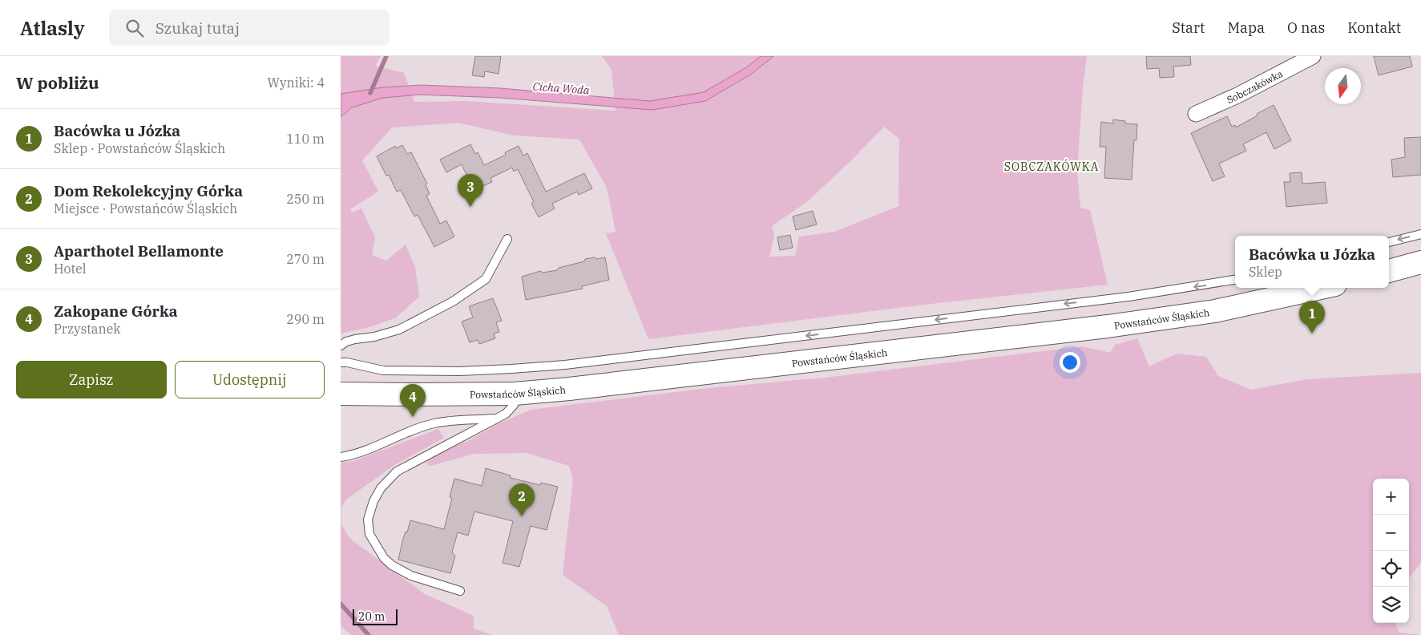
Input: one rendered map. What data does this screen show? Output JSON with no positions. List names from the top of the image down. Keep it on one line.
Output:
{"streets":{"street":["Sobczakówka","Powstańców Śląskich"]},"districts":["SOBCZAKÓWKA"],"water":["Cicha Woda"],"scale_bar":"20 m","north":"bottom","page":{"header":"Atlasly","search":"Szukaj tutaj","nav":["Start","Mapa","O nas","Kontakt"],"heading":["W pobliżu","Wyniki: 4"],"list":[{"mark":"1","name":"Bacówka u Józka","note":"Sklep · Powstańców Śląskich","value":"110 m"},{"mark":"2","name":"Dom Rekolekcyjny Górka","note":"Miejsce · Powstańców Śląskich","value":"250 m"},{"mark":"3","name":"Aparthotel Bellamonte","note":"Hotel","value":"270 m"},{"mark":"4","name":"Zakopane Górka","note":"Przystanek","value":"290 m"}],"pins":["3","1","4","2"],"popup":["Bacówka u Józka","Sklep"],"buttons":["Zapisz","Udostępnij"],"map_buttons":["+","−"],"scale":"20 m"}}
